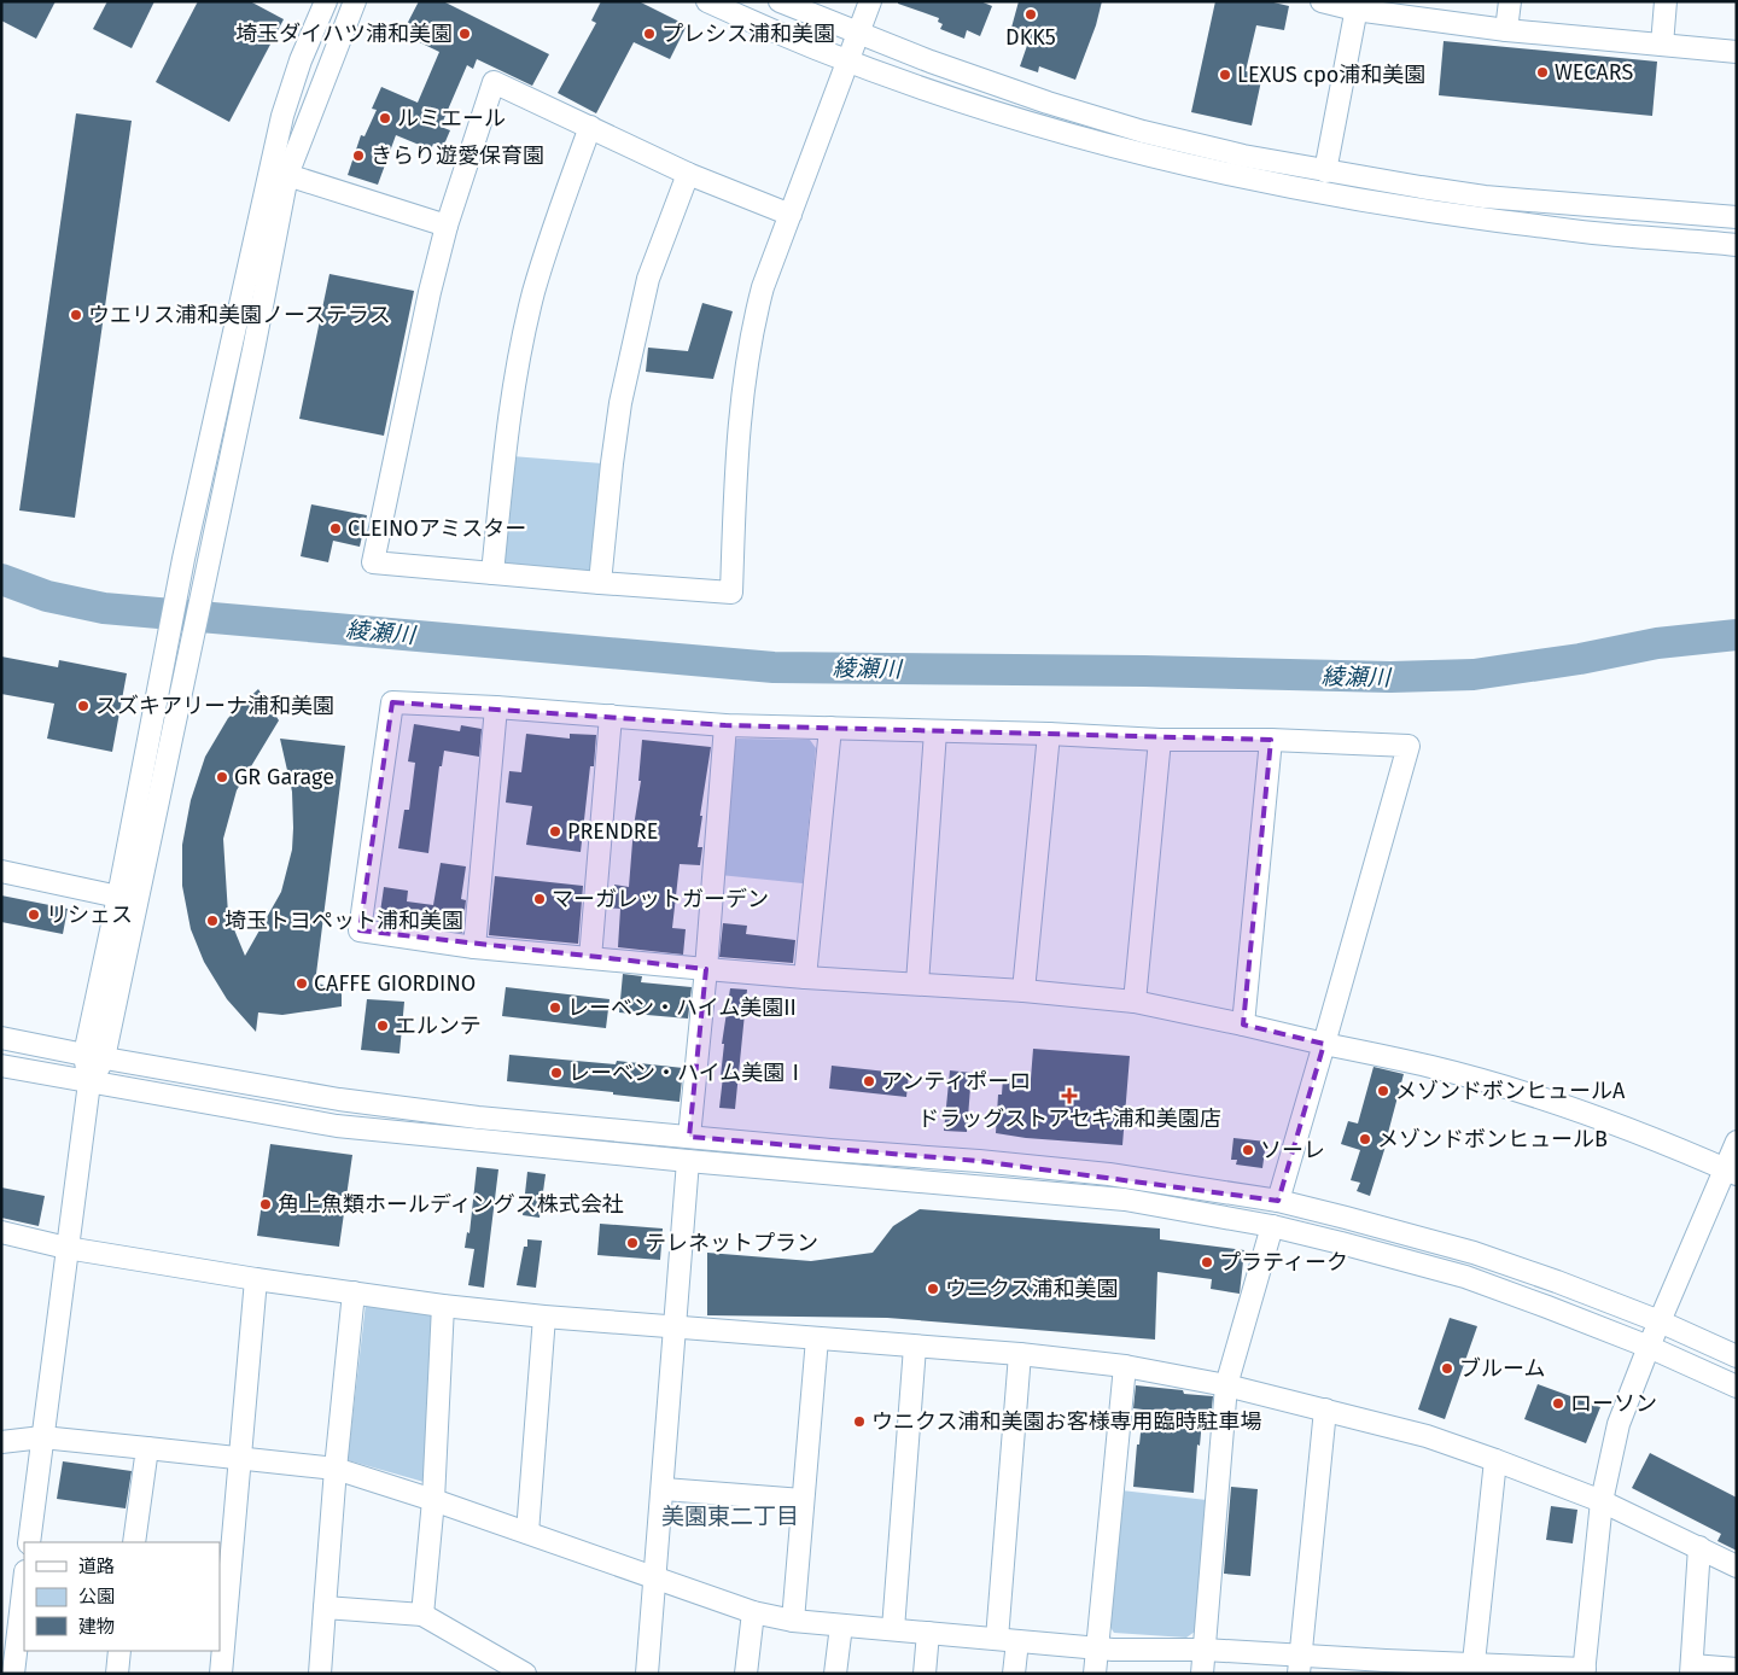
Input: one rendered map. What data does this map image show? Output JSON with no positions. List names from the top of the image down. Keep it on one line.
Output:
{"districts":["美園東二丁目"],"water":["綾瀬川"],"places":{"other":["DKK5","埼玉ダイハツ浦和美園","プレシス浦和美園","WECARS","LEXUS cpo浦和美園","ルミエール","きらり遊愛保育園","ウエリス浦和美園ノーステラス","CLEINOアミスター","スズキアリーナ浦和美園","GR Garage","PRENDRE","マーガレットガーデン","リシェス","埼玉トヨペット浦和美園","CAFFE GIORDINO","レーベン・ハイム美園II","エルンテ","レーベン・ハイム美園Ⅰ","アンティポーロ","メゾンドボンヒュールA","メゾンドボンヒュールB","ソーレ","角上魚類ホールディングス株式会社","テレネットプラン","プラティーク","ウニクス浦和美園","ブルーム","ローソン","ウニクス浦和美園お客様専用臨時駐車場"],"health":["ドラッグストアセキ浦和美園店"]},"legend":["道路","公園","建物"]}
